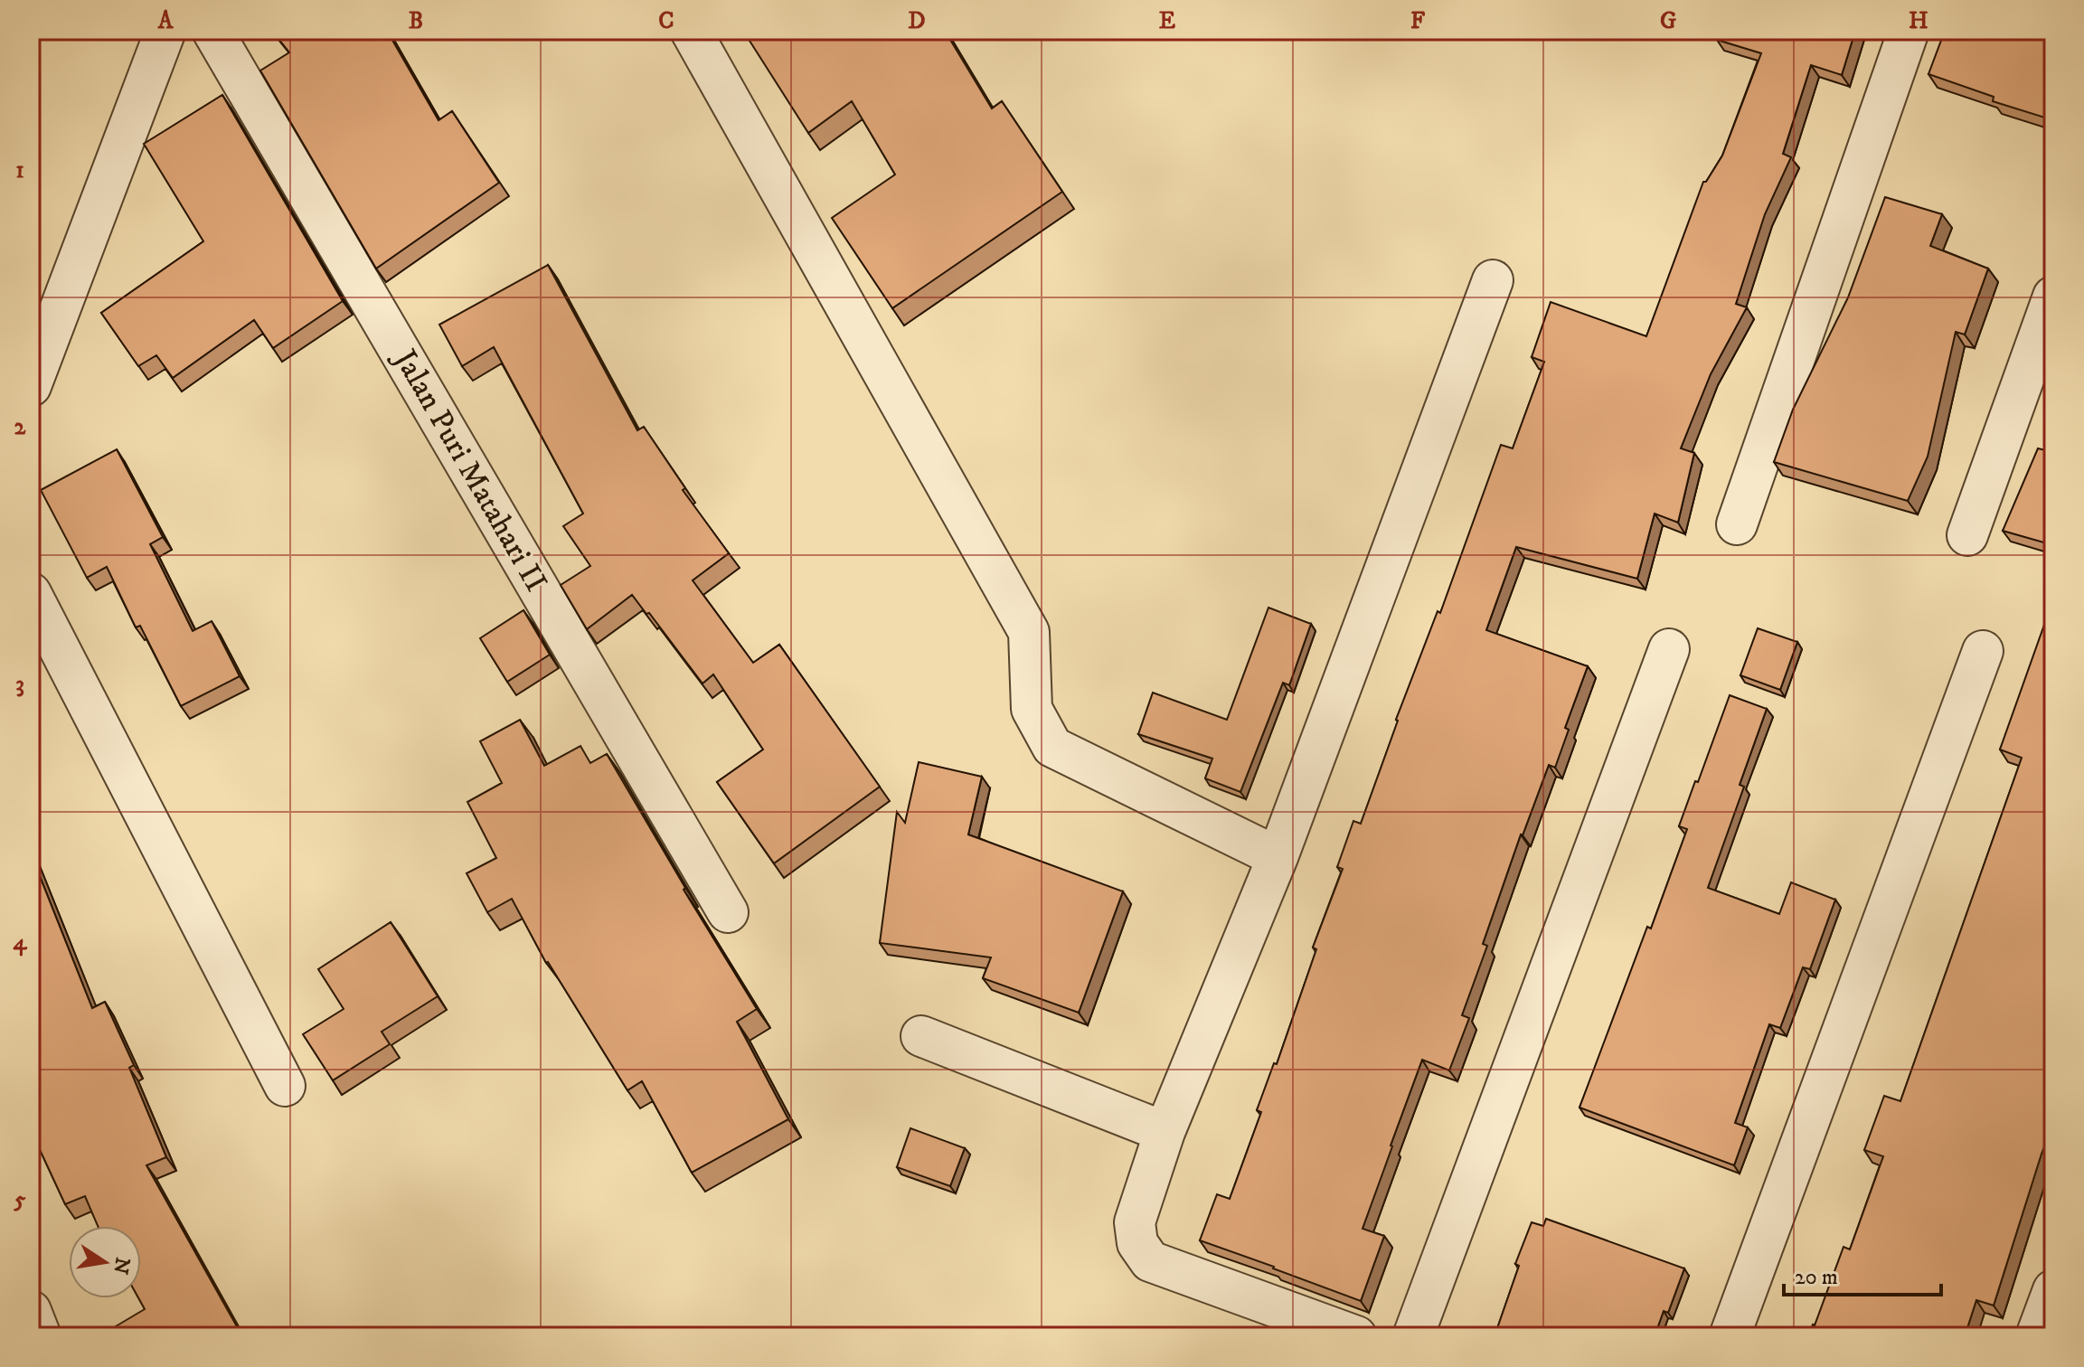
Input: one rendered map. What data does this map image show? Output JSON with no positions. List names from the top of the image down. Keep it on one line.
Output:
{"streets":{"street":["Jalan Puri Matahari II"]},"scale_bar":"20 m","north":"right","grid":{"columns":["A","B","C","D","E","F","G","H"],"rows":["1","2","3","4","5"]}}
